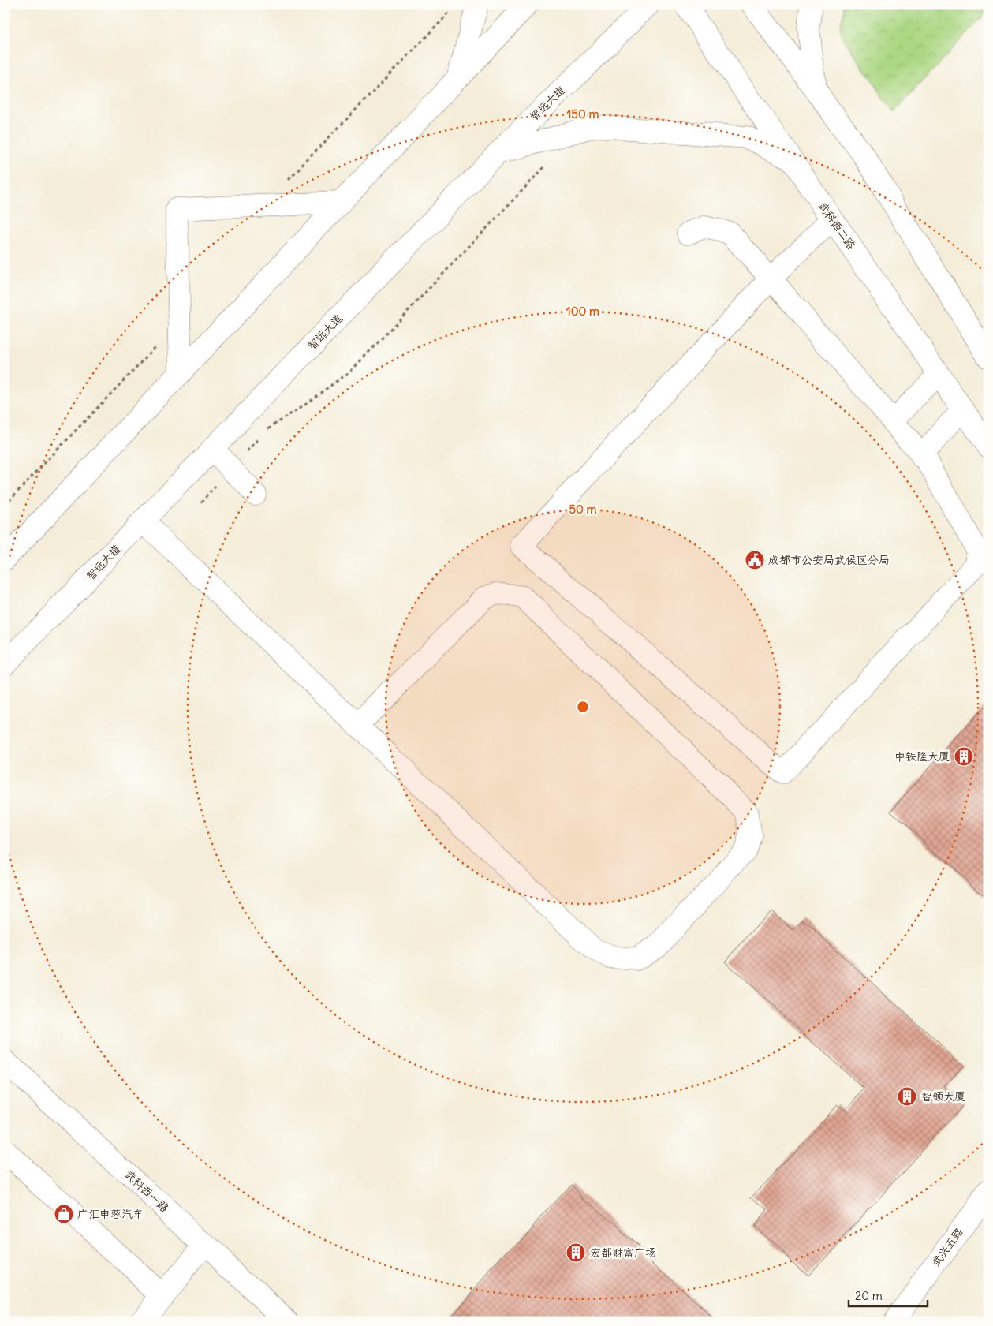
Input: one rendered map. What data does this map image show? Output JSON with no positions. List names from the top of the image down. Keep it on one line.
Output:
{"streets":{"main road":["智远大道","武科西二路","武科西一路","武兴五路"]},"places":{"public building":["成都市公安局武侯区分局"],"building":["中铁隆大厦","智领大厦","宏都财富广场"],"shop":["广汇申蓉汽车"]},"scale_bar":"20 m","rings":["150 m","100 m","50 m"]}
